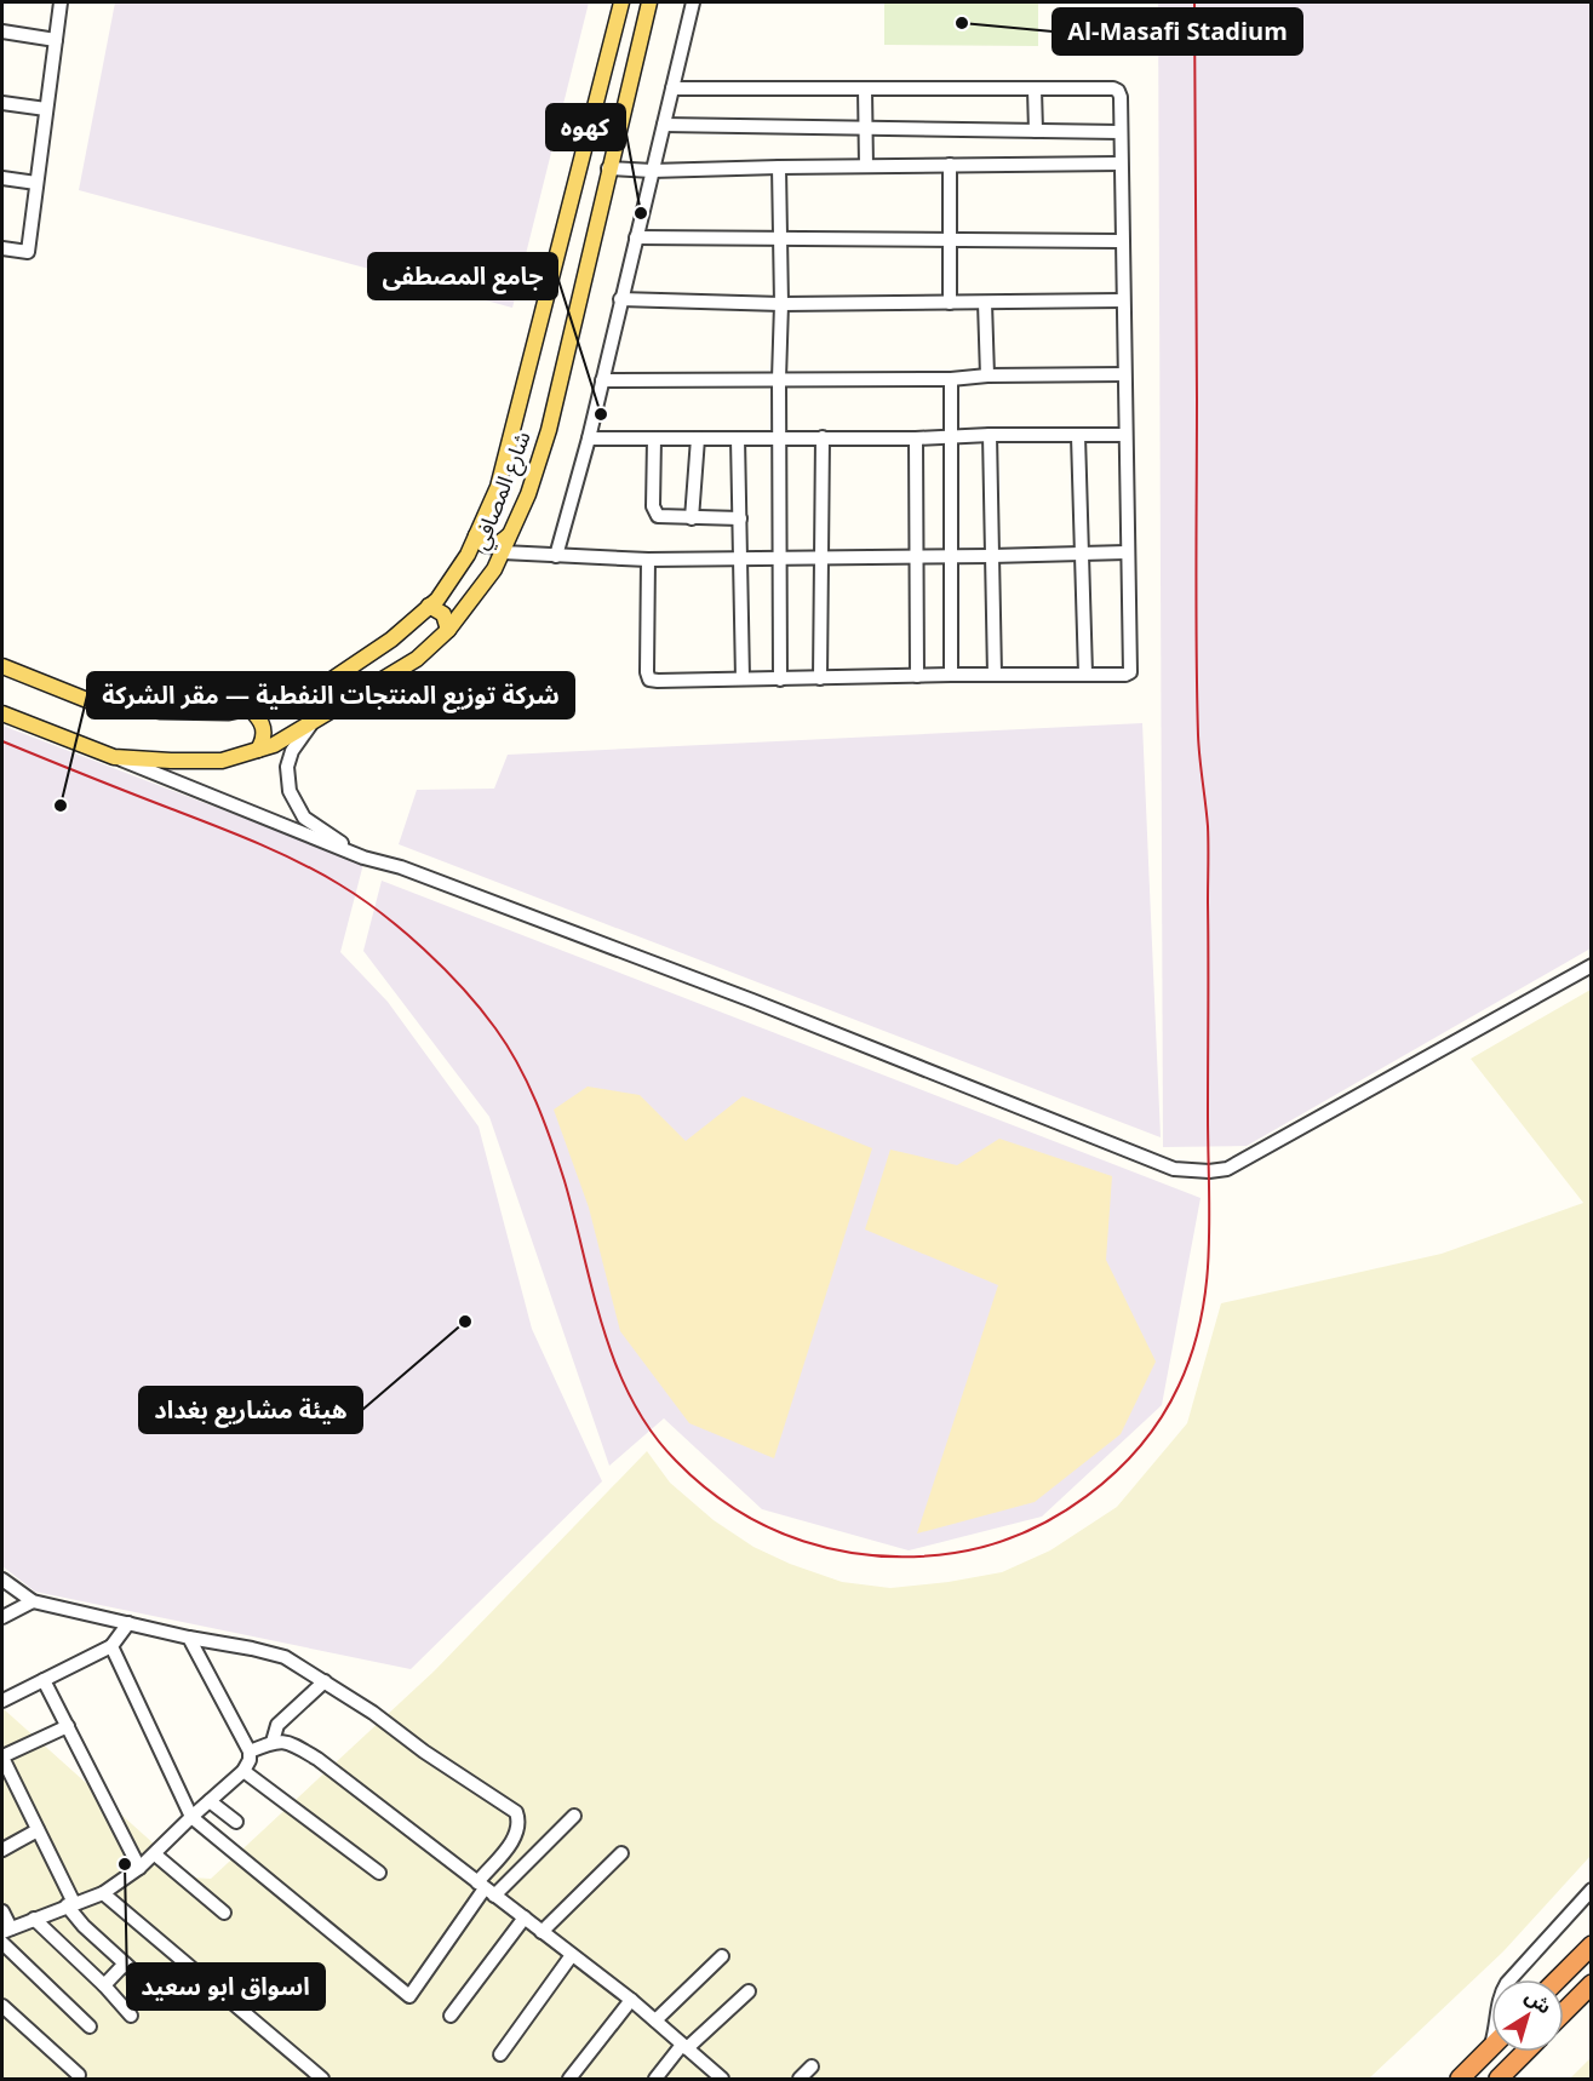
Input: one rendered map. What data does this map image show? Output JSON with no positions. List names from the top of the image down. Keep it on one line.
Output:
{"streets":{"main road":["شارع المصافي"]},"places":["Al-Masafi Stadium","كهوه","جامع المصطفى","شركة توزيع المنتجات النفطية — مقر الشركة","هيئة مشاريع بغداد","اسواق ابو سعيد"],"north":"top right"}
